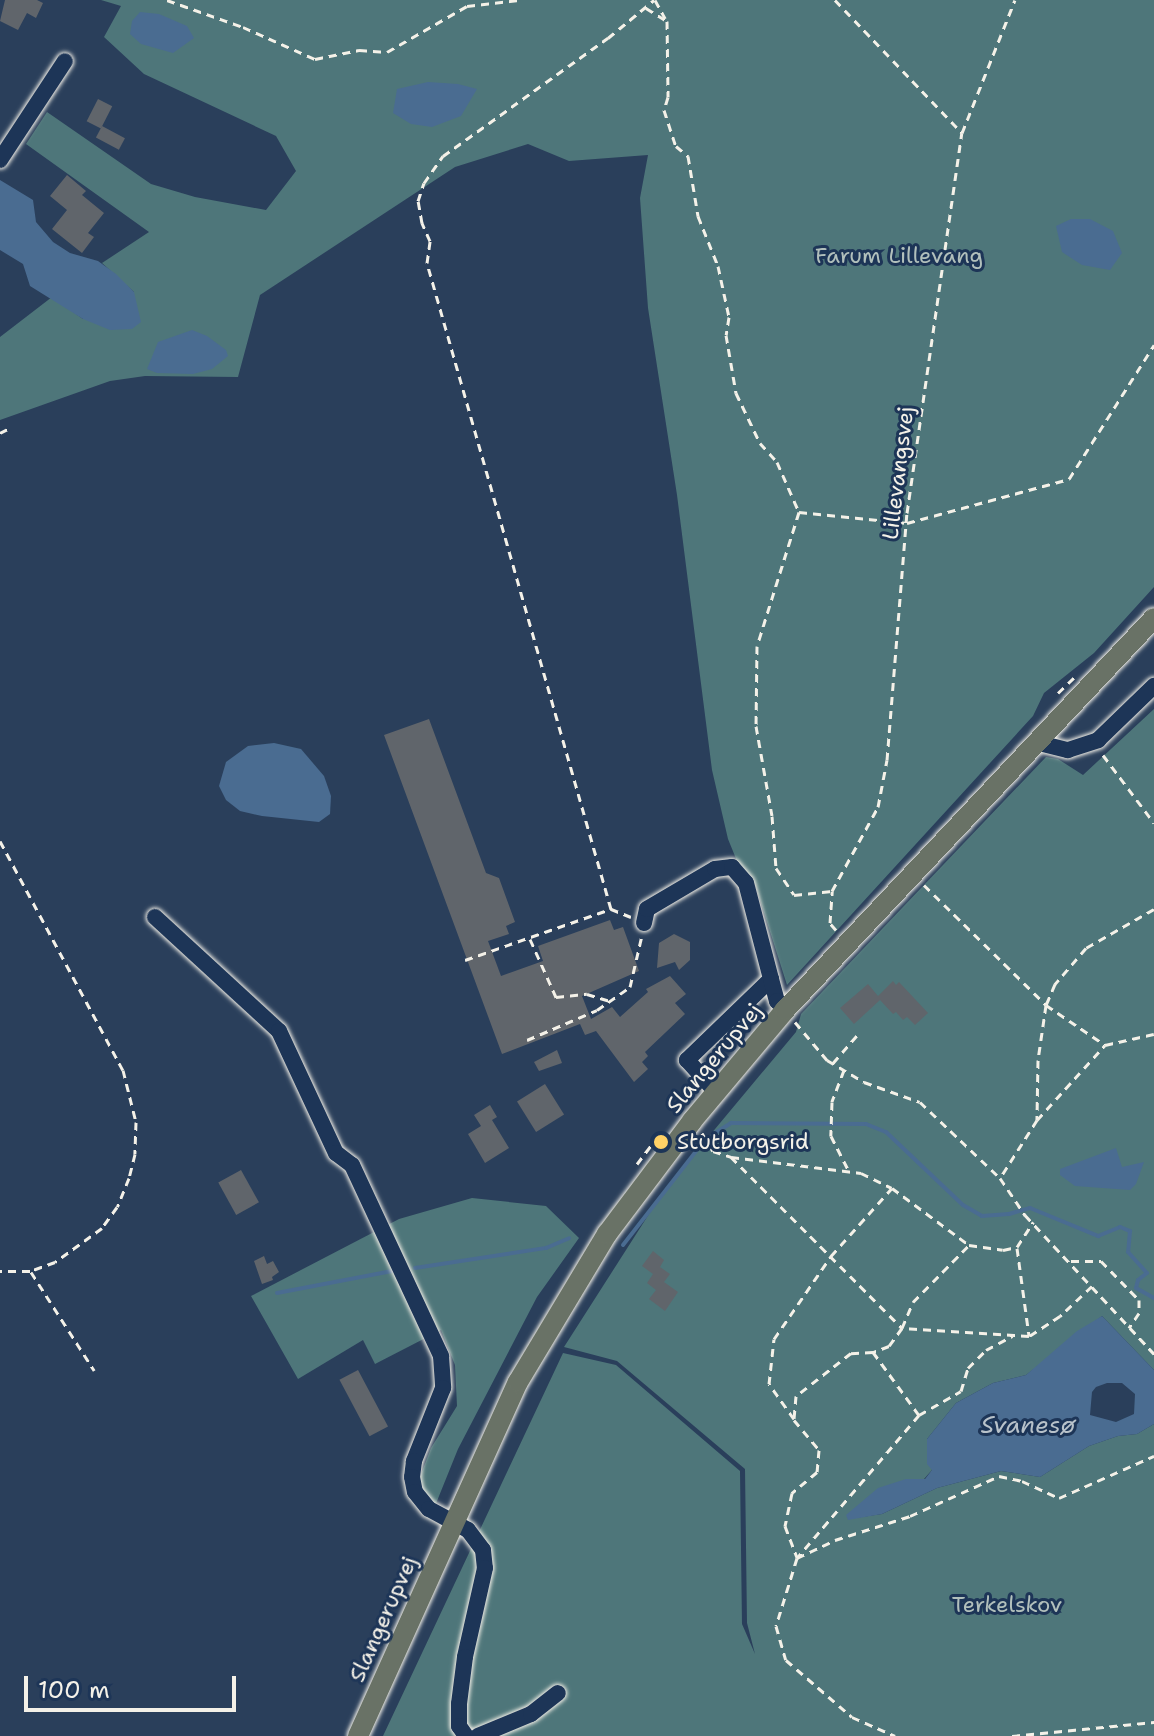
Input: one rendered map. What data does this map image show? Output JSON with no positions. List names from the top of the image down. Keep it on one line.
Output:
{"streets":{"main road":["Slangerupvej"],"path":["Lillevangsvej"]},"water":["Svanesø"],"parks":["Farum Lillevang","Terkelskov"],"places":["Stutborgsrid"],"scale_bar":"100 m"}
